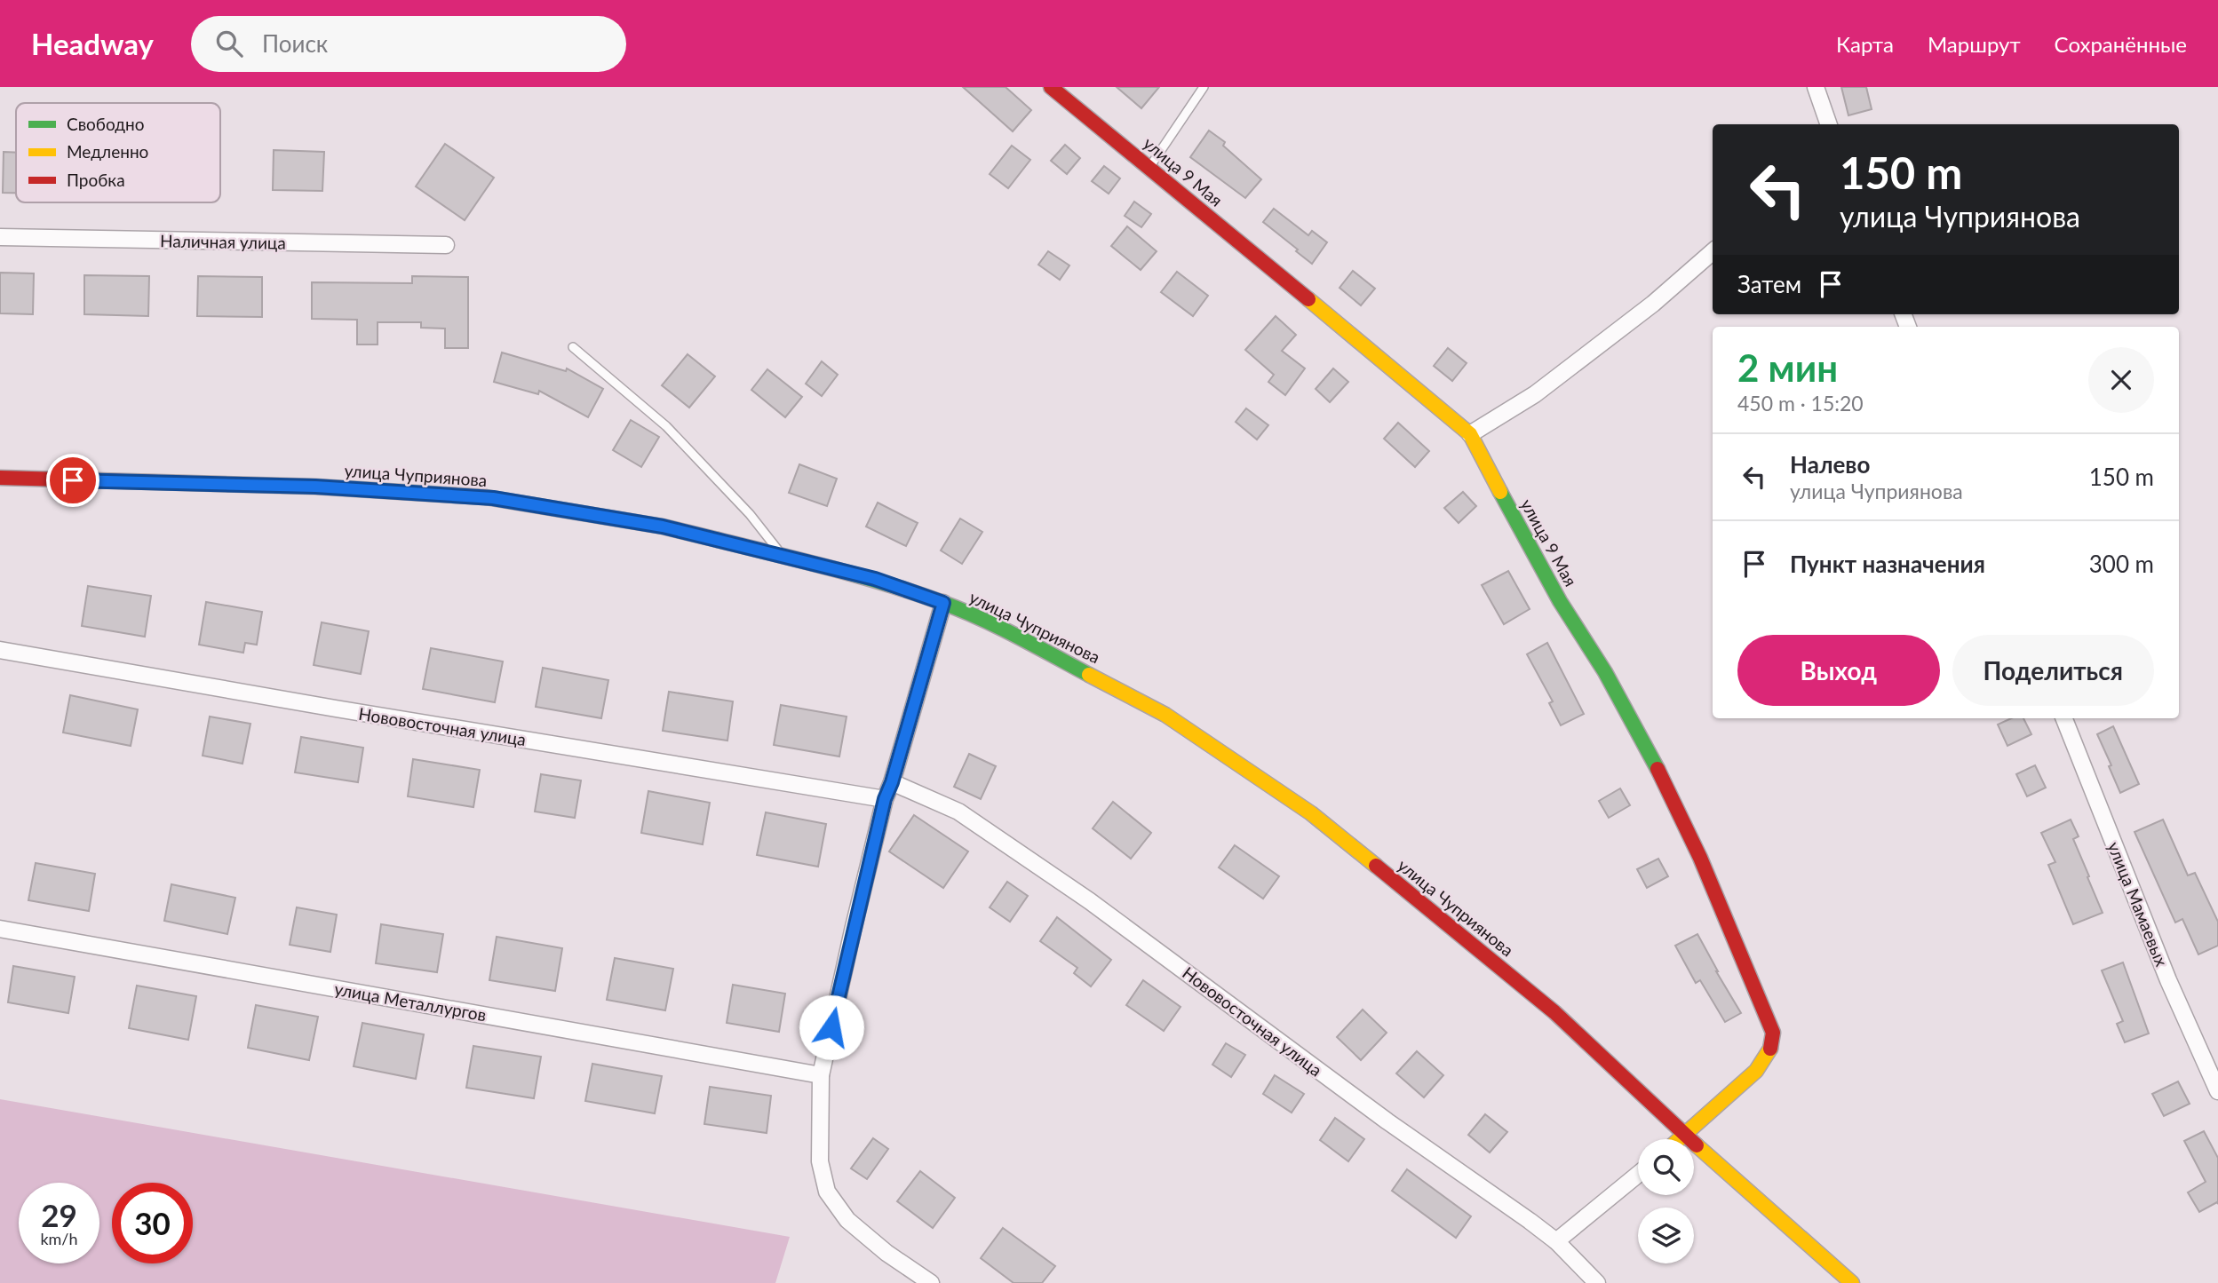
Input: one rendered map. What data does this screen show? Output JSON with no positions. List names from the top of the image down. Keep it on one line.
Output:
{"streets":{"street":["улица 9 Мая","Наличная улица","улица Чуприянова","Нововосточная улица","улица Мамаевых","улица Металлургов"]},"crossings":[["улица 9 Мая","улица Чуприянова"]],"legend":["Свободно","Медленно","Пробка"],"page":{"header":"Headway","search":"Поиск","nav":["Карта","Маршрут","Сохранённые"],"turn":["150 m","улица Чуприянова"],"then":"Затем","heading":["2 мин","450 m · 15:20"],"list":[{"name":"Налево","note":"улица Чуприянова","value":"150 m"},{"name":"Пункт назначения","value":"300 m"}],"buttons":["Выход","Поделиться"],"speed":"29 km/h","limit":"30"}}
